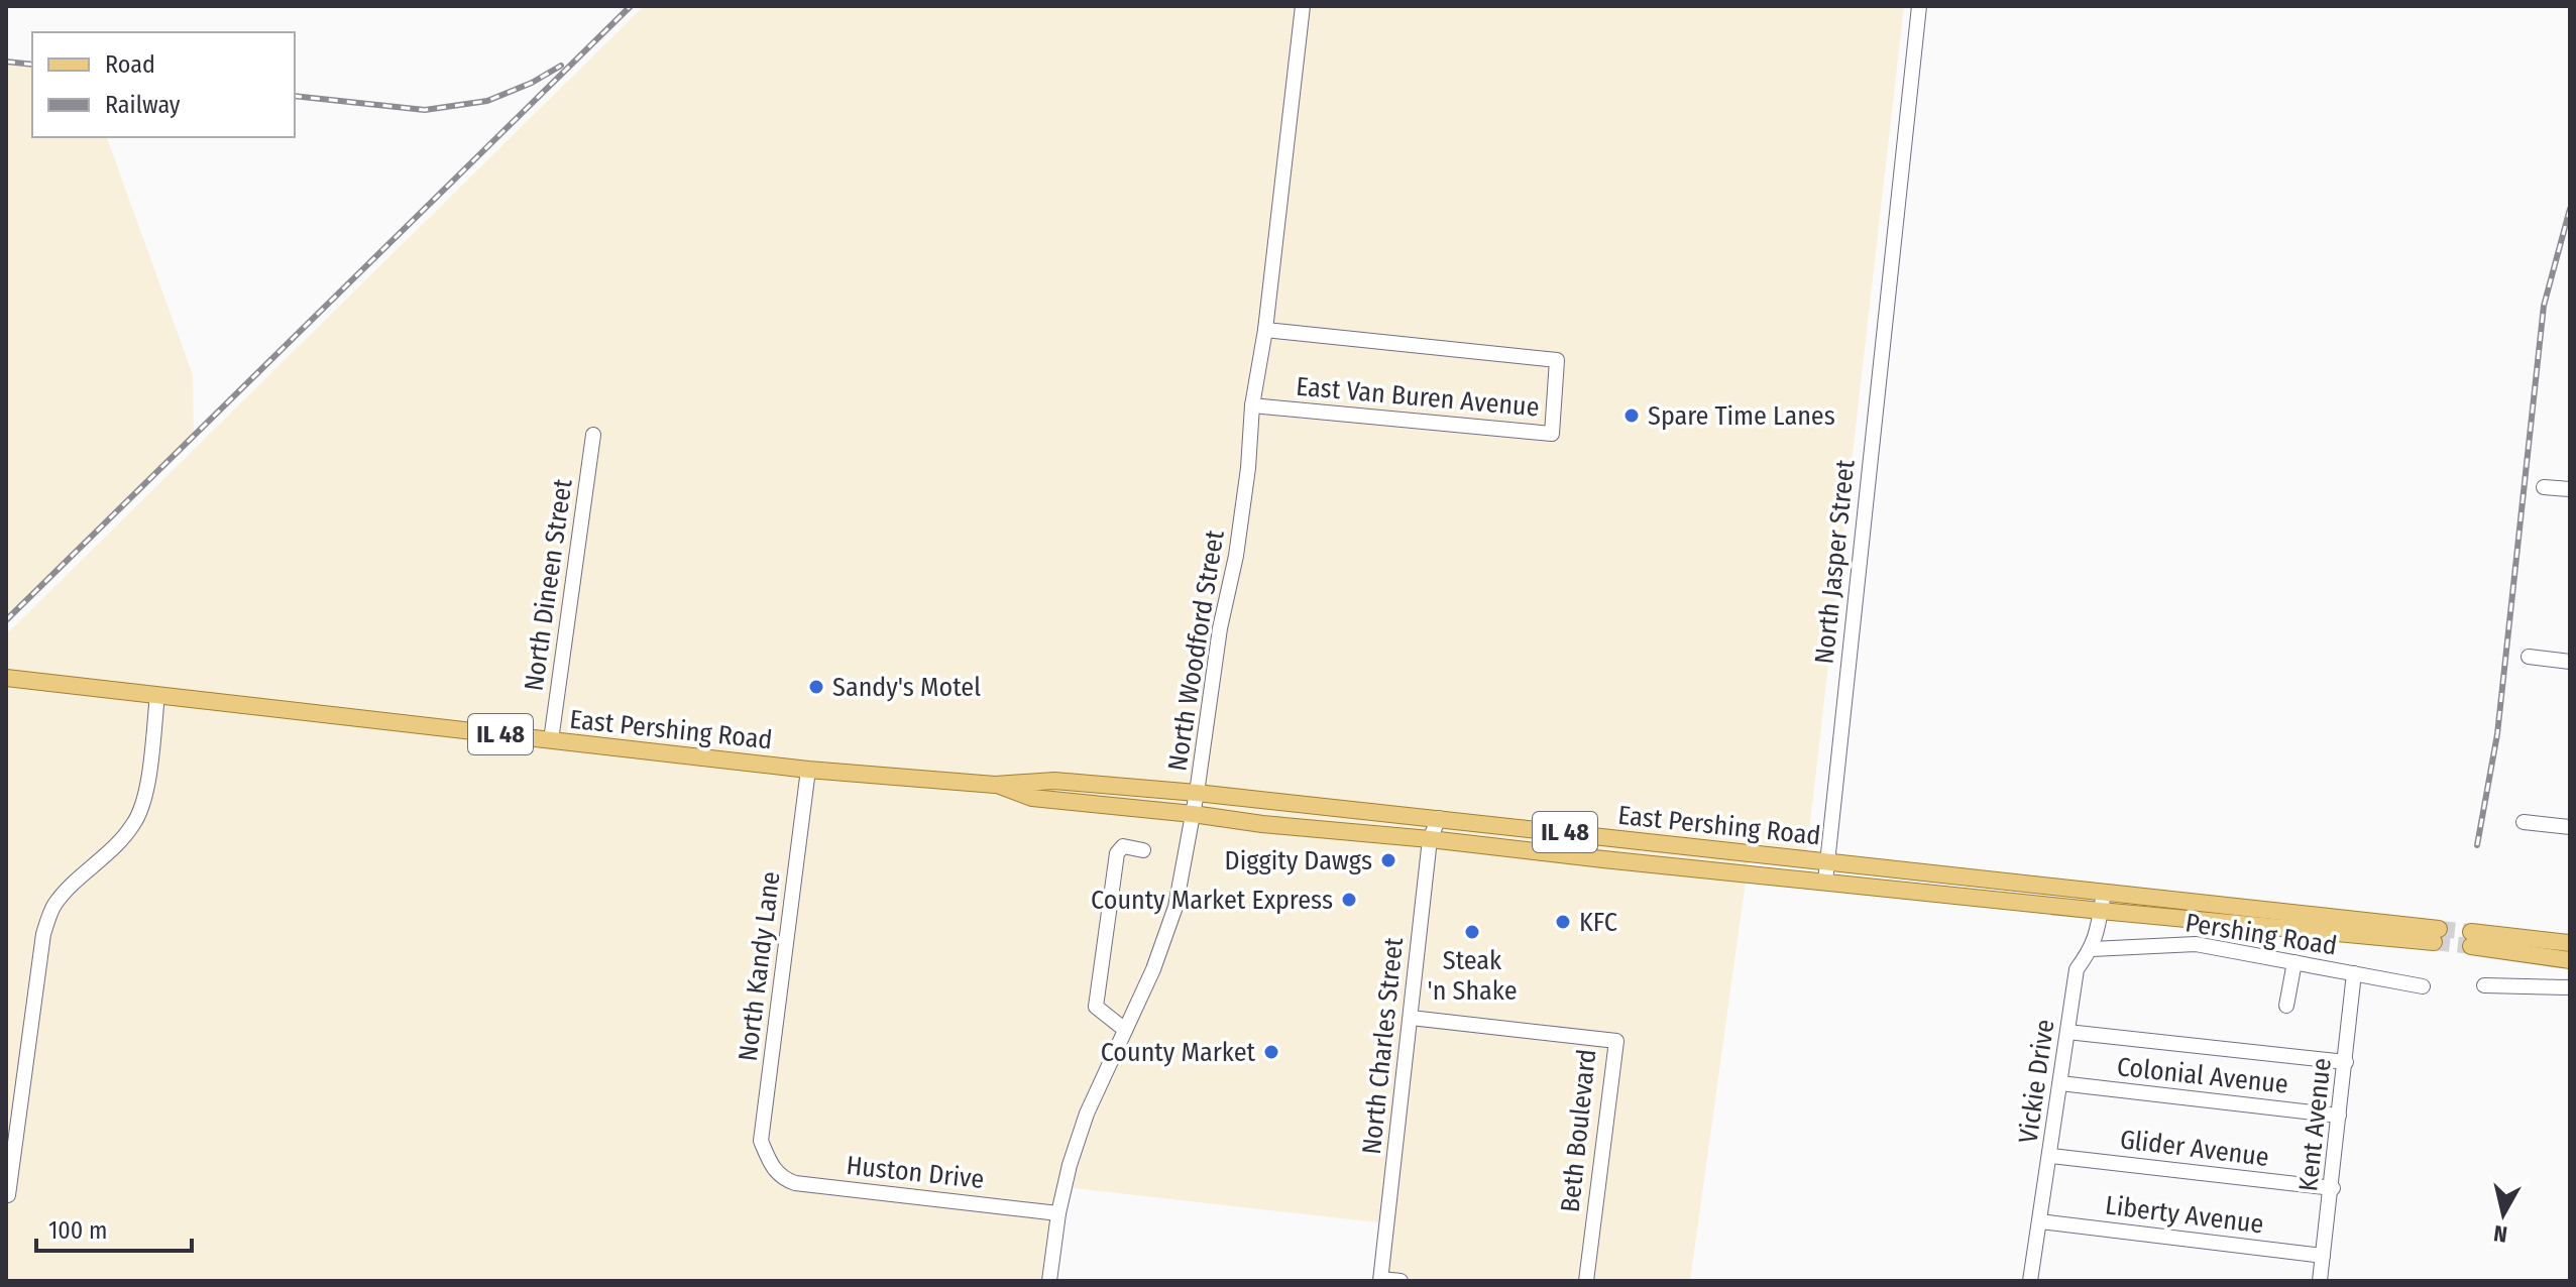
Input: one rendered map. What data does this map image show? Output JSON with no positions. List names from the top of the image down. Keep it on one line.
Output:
{"streets":{"main road":["East Pershing Road","IL 48"],"street":["East Van Buren Avenue","North Jasper Street","North Dineen Street","North Woodford Street","Pershing Road","North Kandy Lane","North Charles Street","Colonial Avenue","Vickie Drive","Kent Avenue","Beth Boulevard","Glider Avenue","Huston Drive","Liberty Avenue"]},"crossings":[["East Van Buren Avenue","North Woodford Street"],["North Jasper Street","East Pershing Road"],["North Dineen Street","East Pershing Road"],["North Woodford Street","East Pershing Road"],["North Woodford Street","Huston Drive"],["East Pershing Road","North Kandy Lane"],["East Pershing Road","North Charles Street"],["East Pershing Road","Vickie Drive"],["Pershing Road","Vickie Drive"],["Pershing Road","Kent Avenue"],["North Kandy Lane","Huston Drive"],["North Charles Street","Beth Boulevard"],["Colonial Avenue","Vickie Drive"],["Colonial Avenue","Kent Avenue"],["Vickie Drive","Glider Avenue"],["Vickie Drive","Liberty Avenue"],["Kent Avenue","Glider Avenue"],["Kent Avenue","Liberty Avenue"]],"places":["Spare Time Lanes","Sandy's Motel","Diggity Dawgs","County Market Express","KFC","Steak 'n Shake","County Market"],"legend":["Road","Railway"],"scale_bar":"100 m","north":"bottom"}
